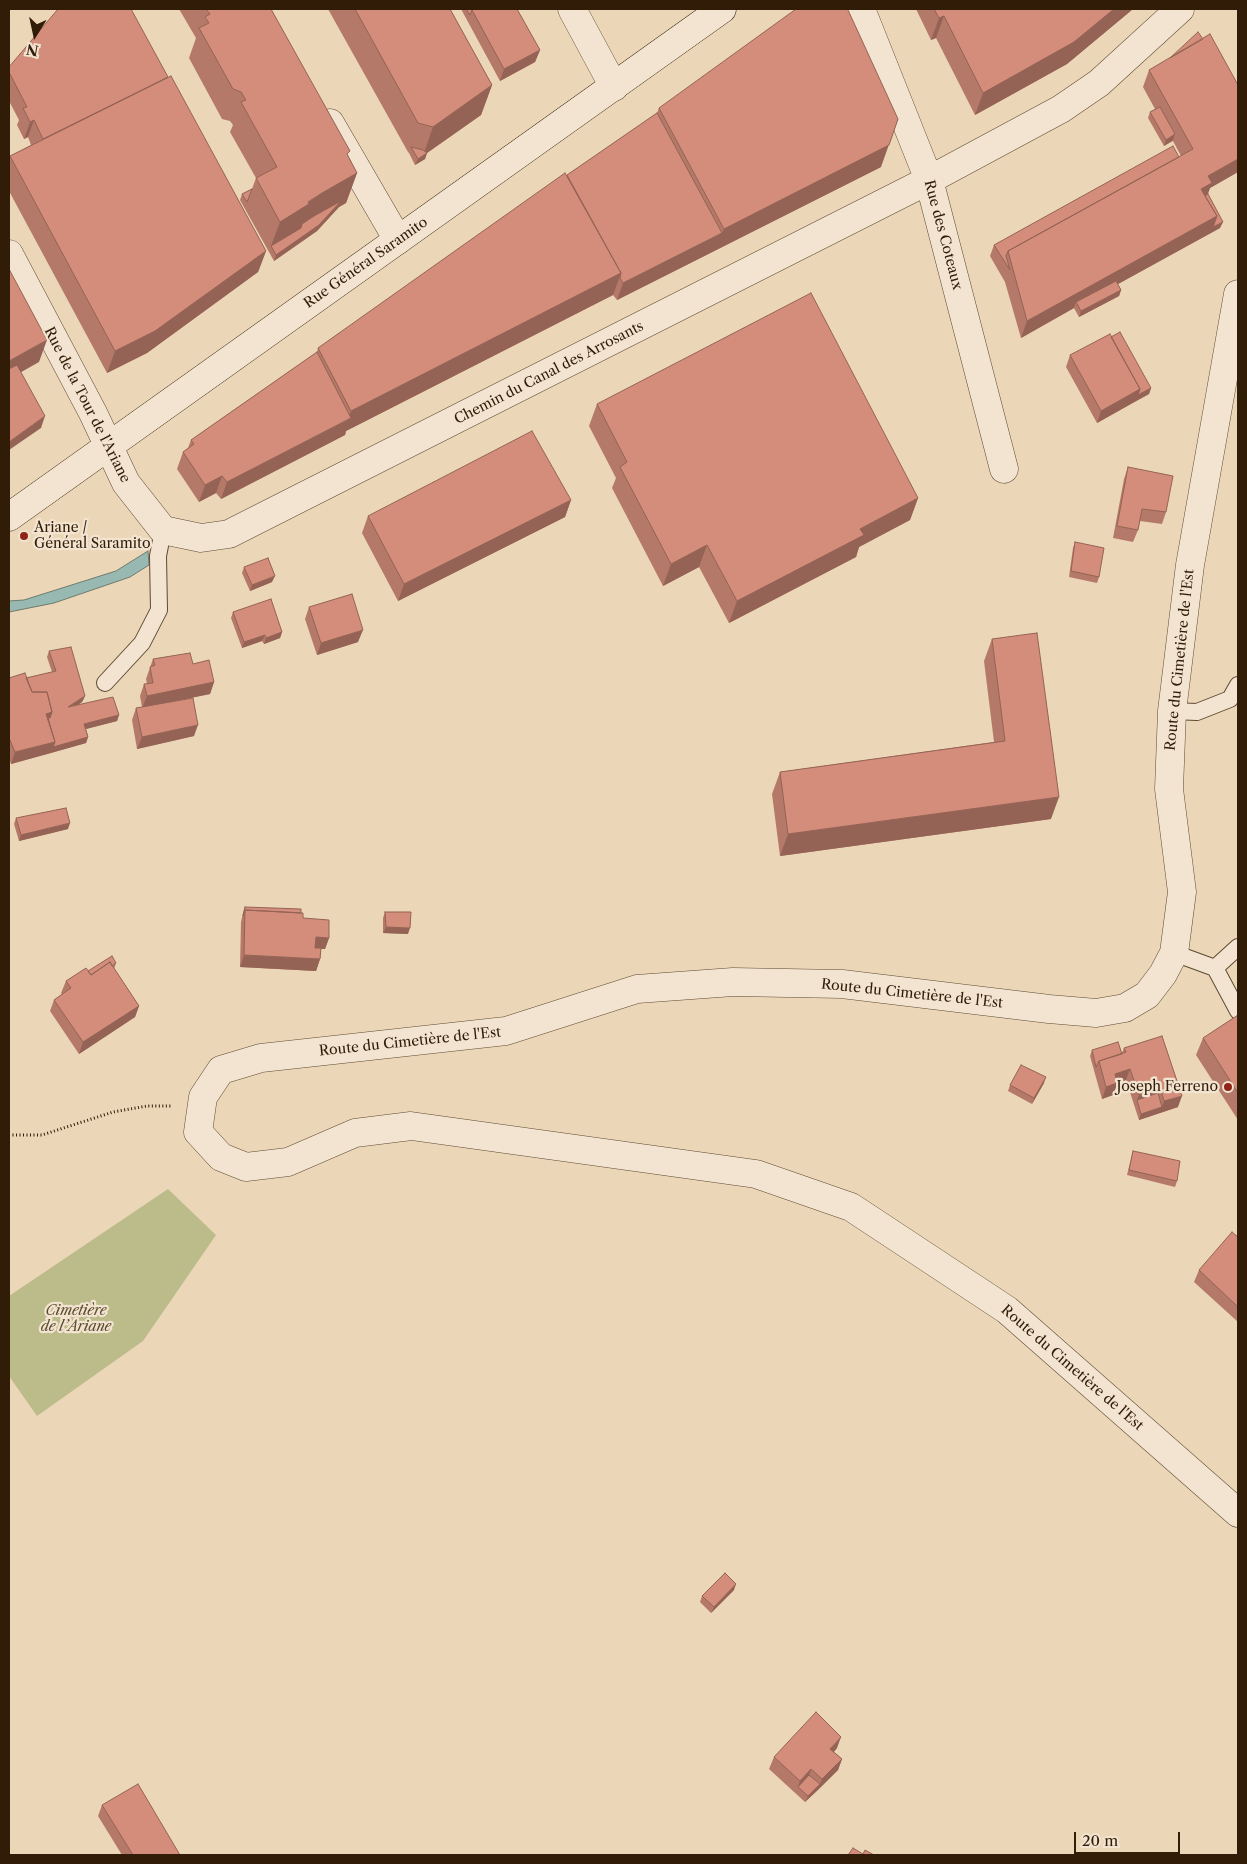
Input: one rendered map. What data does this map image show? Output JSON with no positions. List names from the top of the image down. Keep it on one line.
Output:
{"streets":{"street":["Rue des Coteaux","Rue Général Saramito","Chemin du Canal des Arrosants","Rue de la Tour de l'Ariane","Route du Cimetière de l'Est"]},"crossings":[["Rue des Coteaux","Chemin du Canal des Arrosants"],["Rue Général Saramito","Rue de la Tour de l'Ariane"],["Chemin du Canal des Arrosants","Rue de la Tour de l'Ariane"]],"parks":["Cimetière de l’Ariane"],"places":["Ariane / Général Saramito","Joseph Ferreno"],"scale_bar":"20 m","north":"bottom"}
